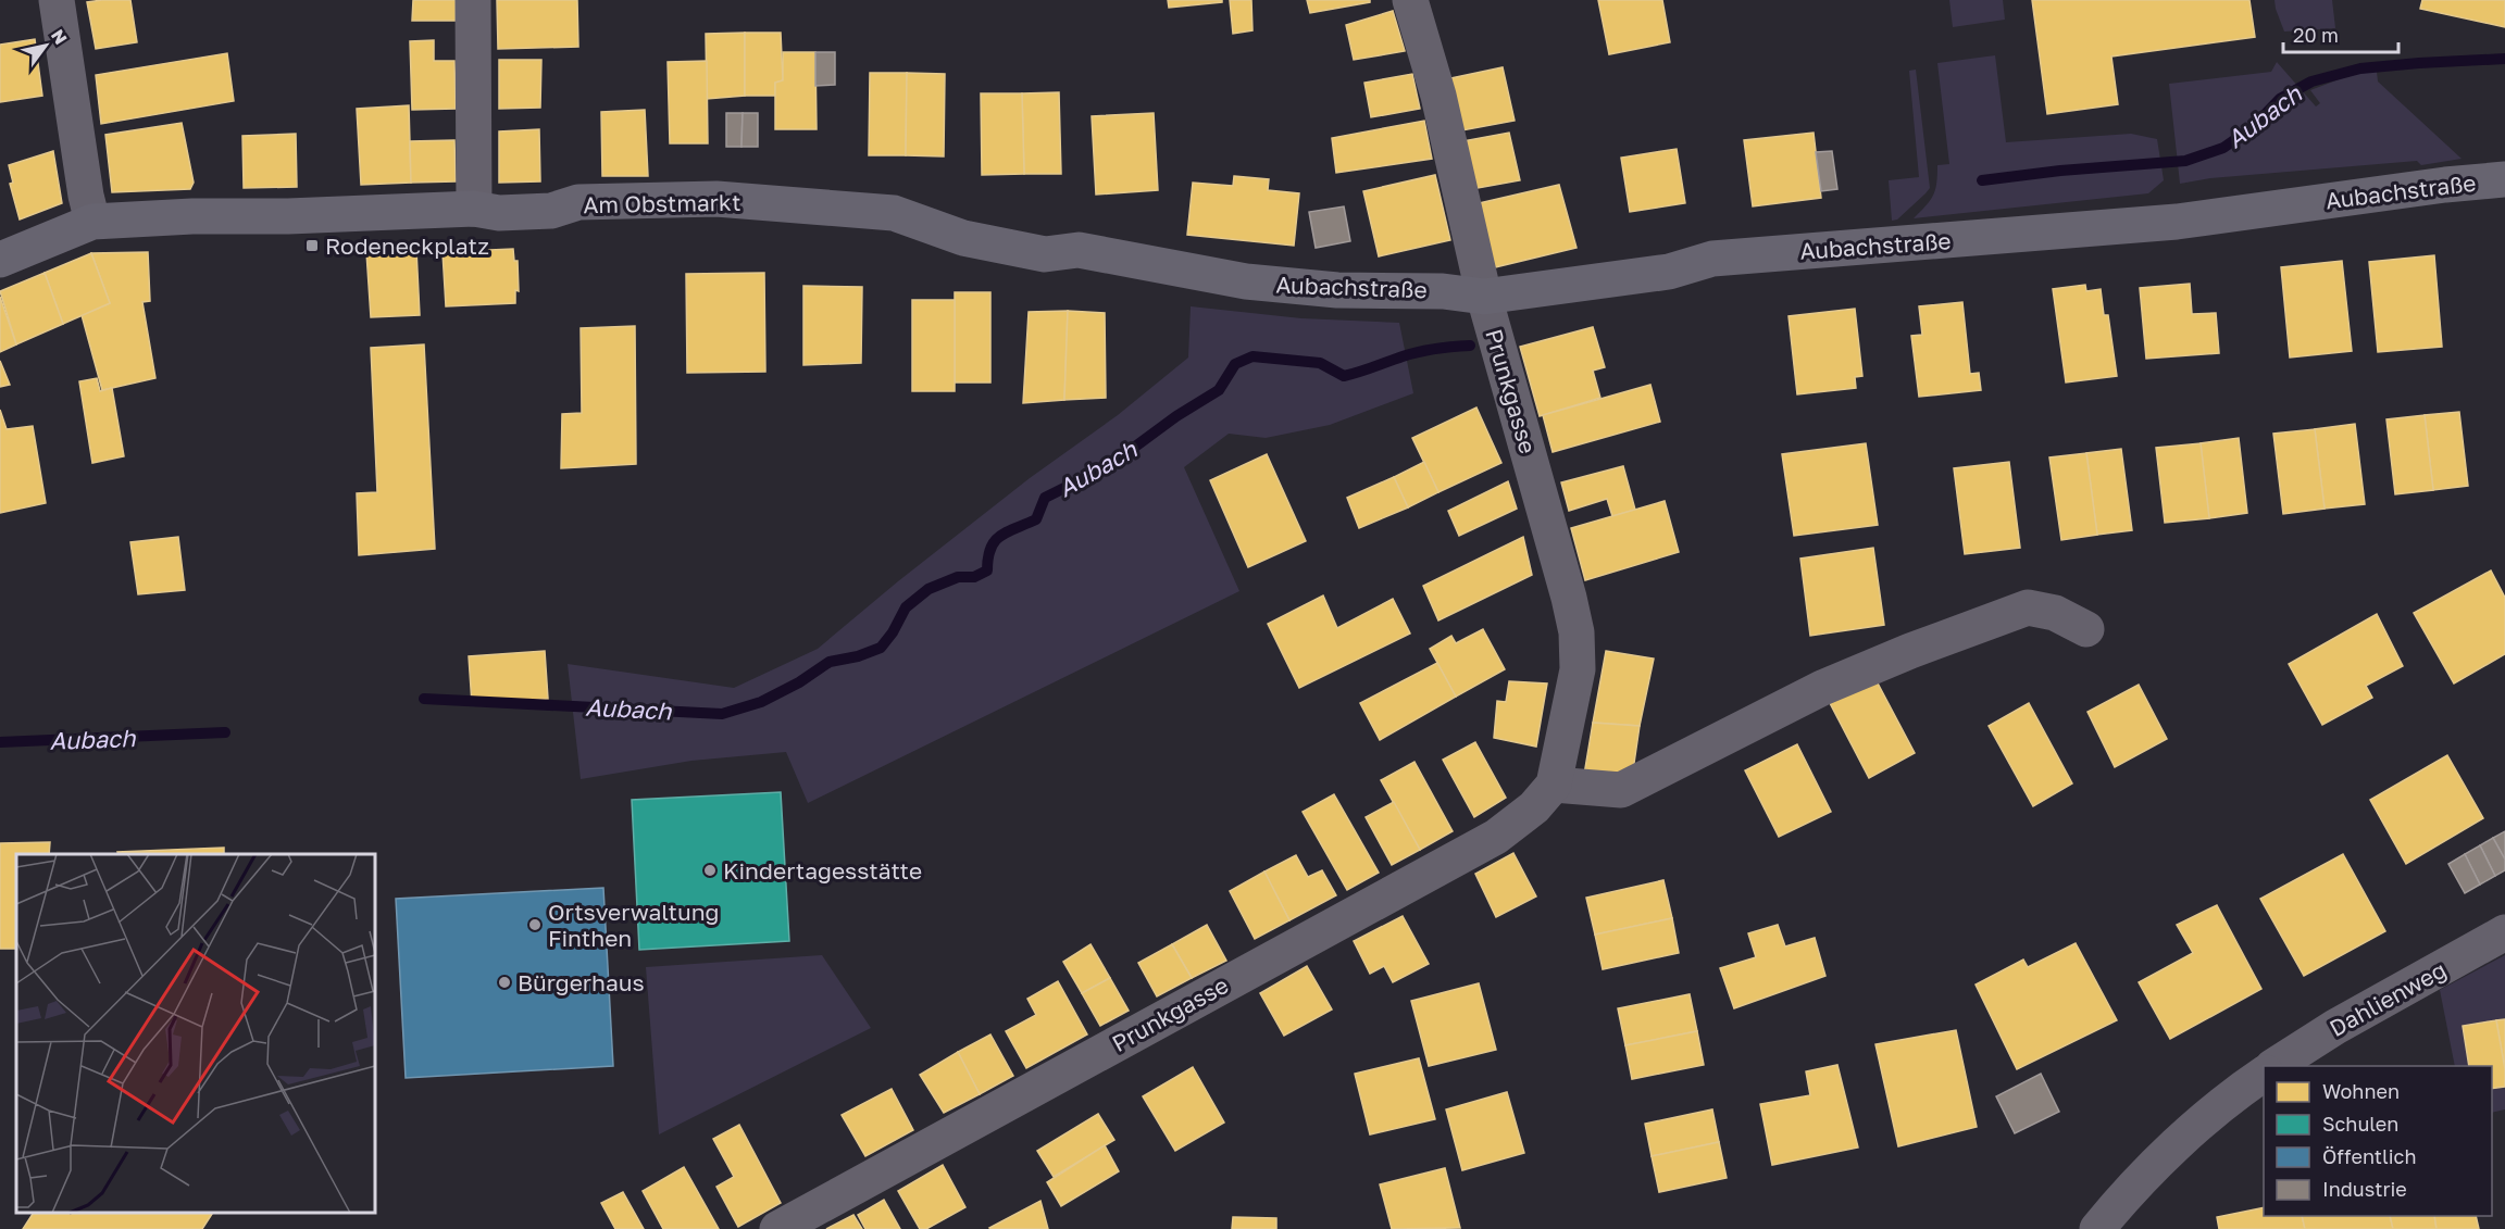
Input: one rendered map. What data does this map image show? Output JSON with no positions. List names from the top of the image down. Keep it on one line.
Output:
{"streets":{"main road":["Aubachstraße","Am Obstmarkt"],"street":["Prunkgasse","Dahlienweg"]},"crossings":[["Aubachstraße","Am Obstmarkt"],["Aubachstraße","Prunkgasse"]],"water":["Aubach"],"places":{"transit":["Rodeneckplatz"],"other":["Kindertagesstätte","Ortsverwaltung Finthen","Bürgerhaus"]},"legend":["Wohnen","Schulen","Öffentlich","Industrie"],"scale_bar":"20 m","north":"top right"}
